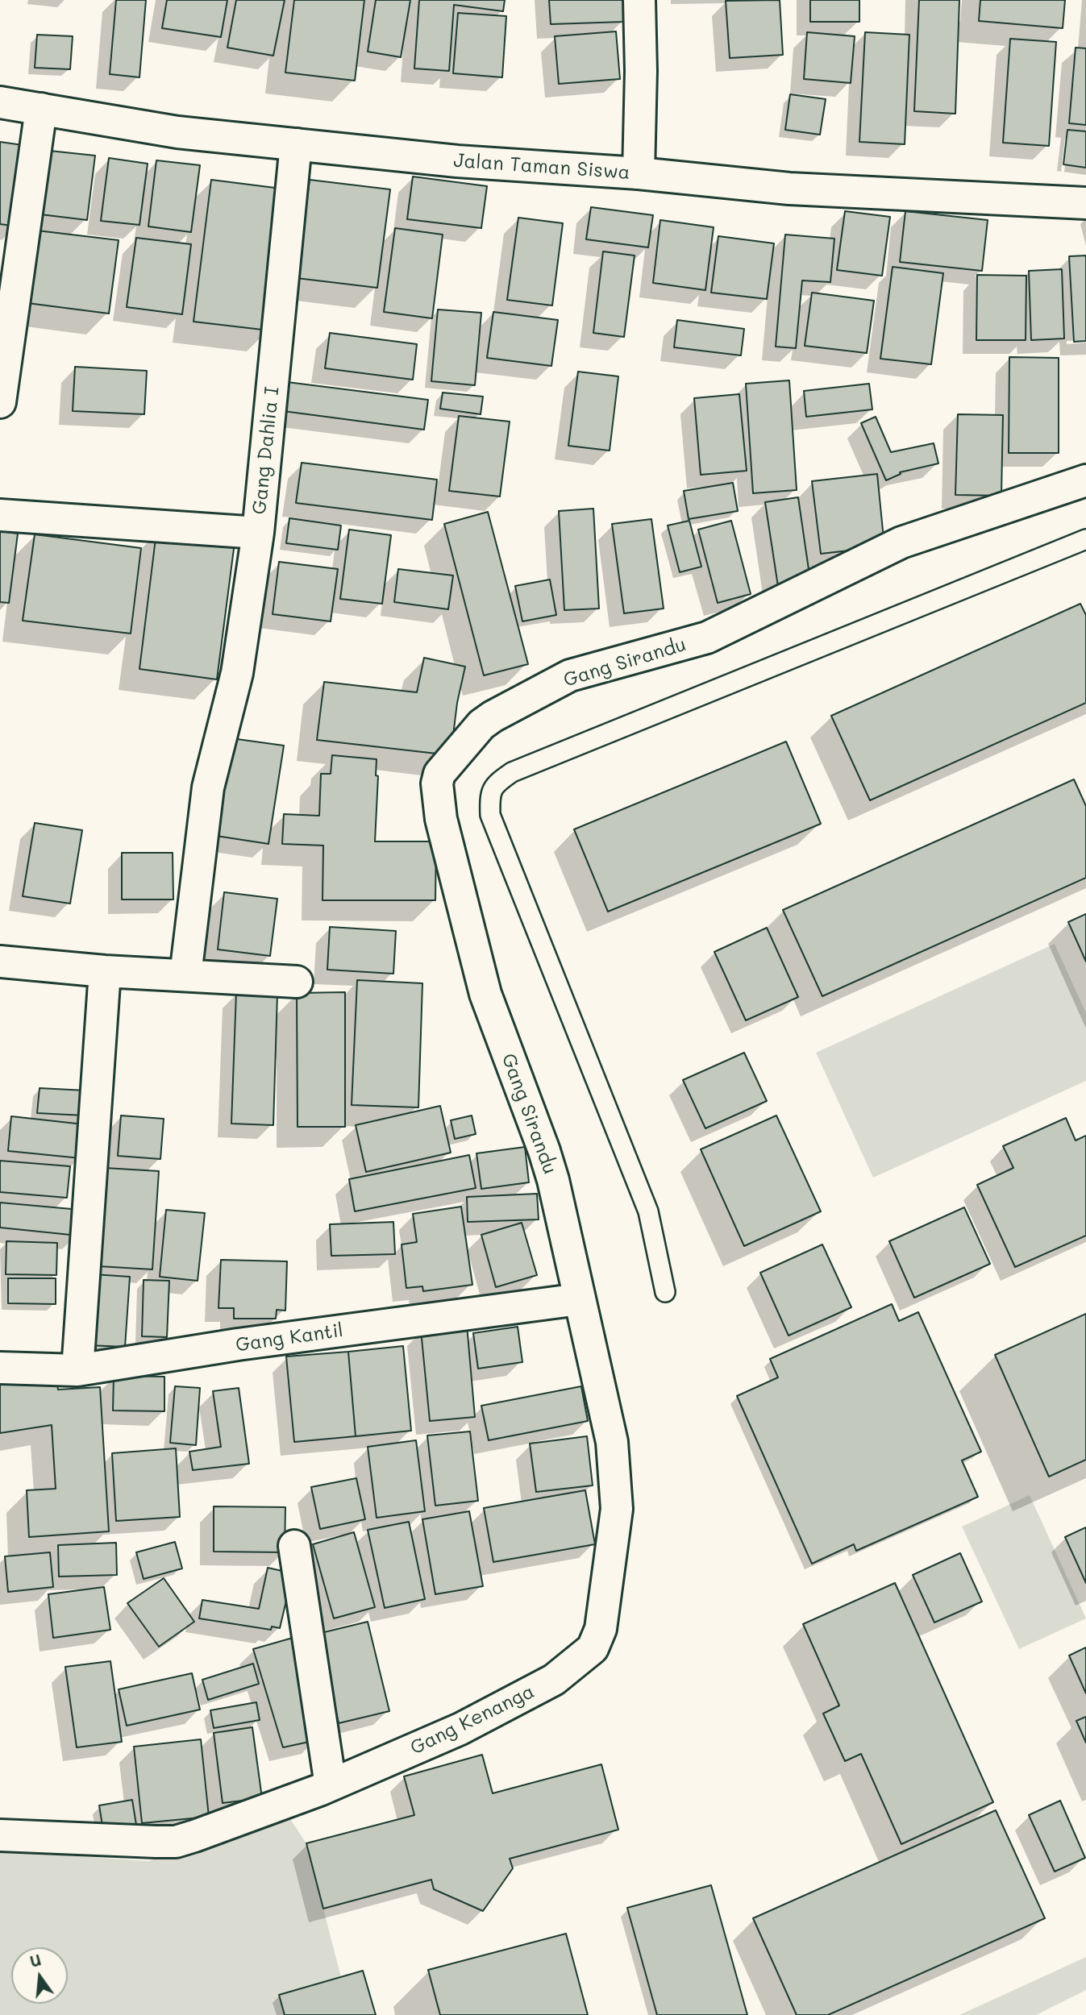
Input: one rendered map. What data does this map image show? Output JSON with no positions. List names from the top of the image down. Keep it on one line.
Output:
{"streets":{"street":["Jalan Taman Siswa","Gang Dahlia I","Gang Sirandu","Gang Kantil","Gang Kenanga"]},"crossings":[["Jalan Taman Siswa","Gang Dahlia I"],["Gang Sirandu","Gang Kantil"],["Gang Sirandu","Gang Kenanga"],["Gang Kantil","Gang Kenanga"]],"north":"top"}
